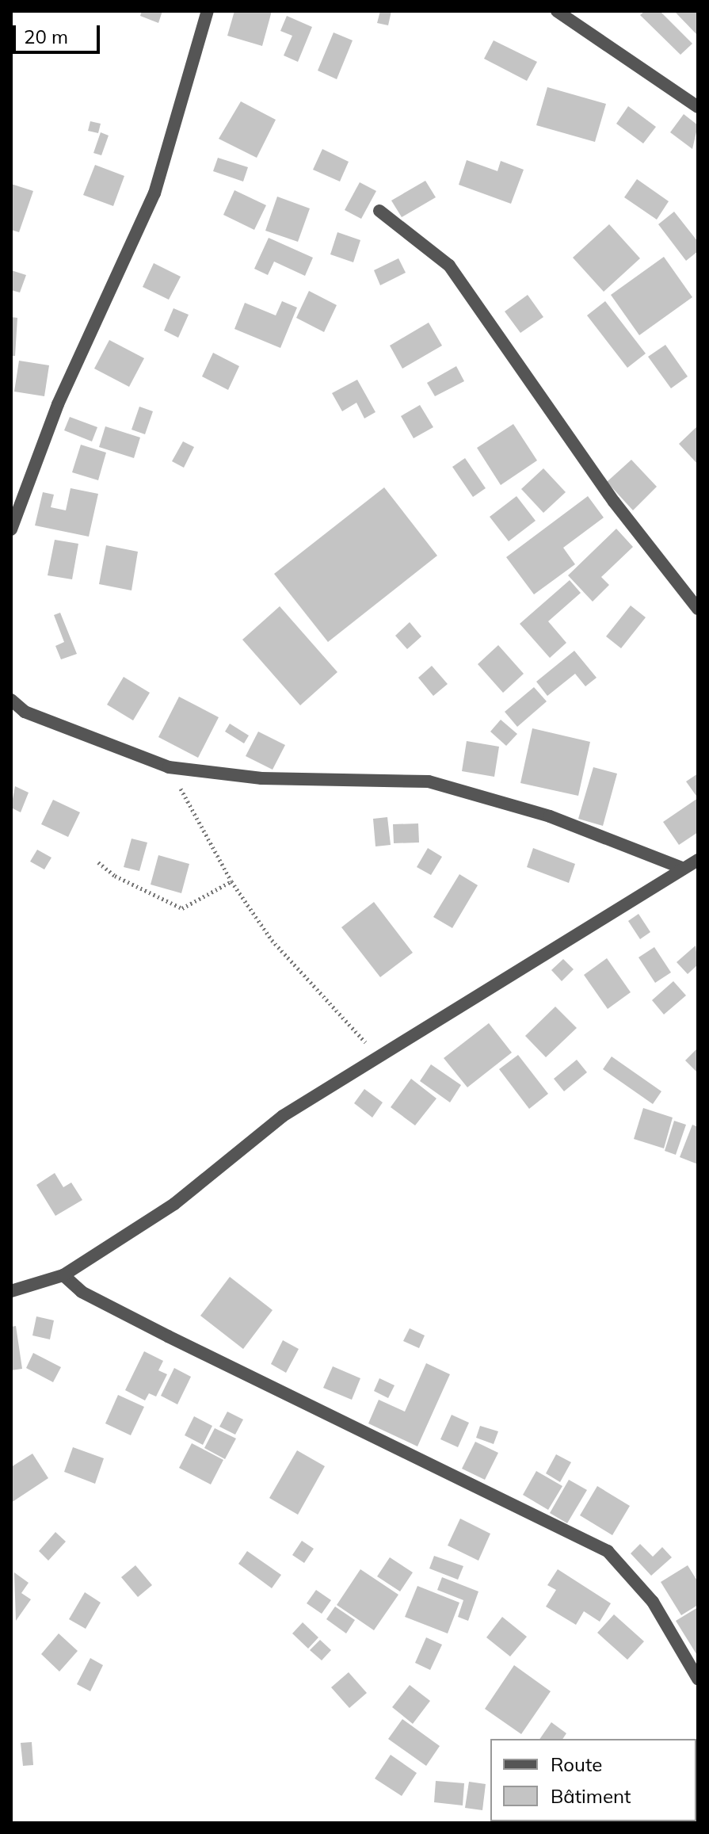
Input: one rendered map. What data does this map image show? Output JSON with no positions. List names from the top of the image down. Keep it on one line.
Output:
{"legend":["Route","Bâtiment"],"scale_bar":"20 m"}
